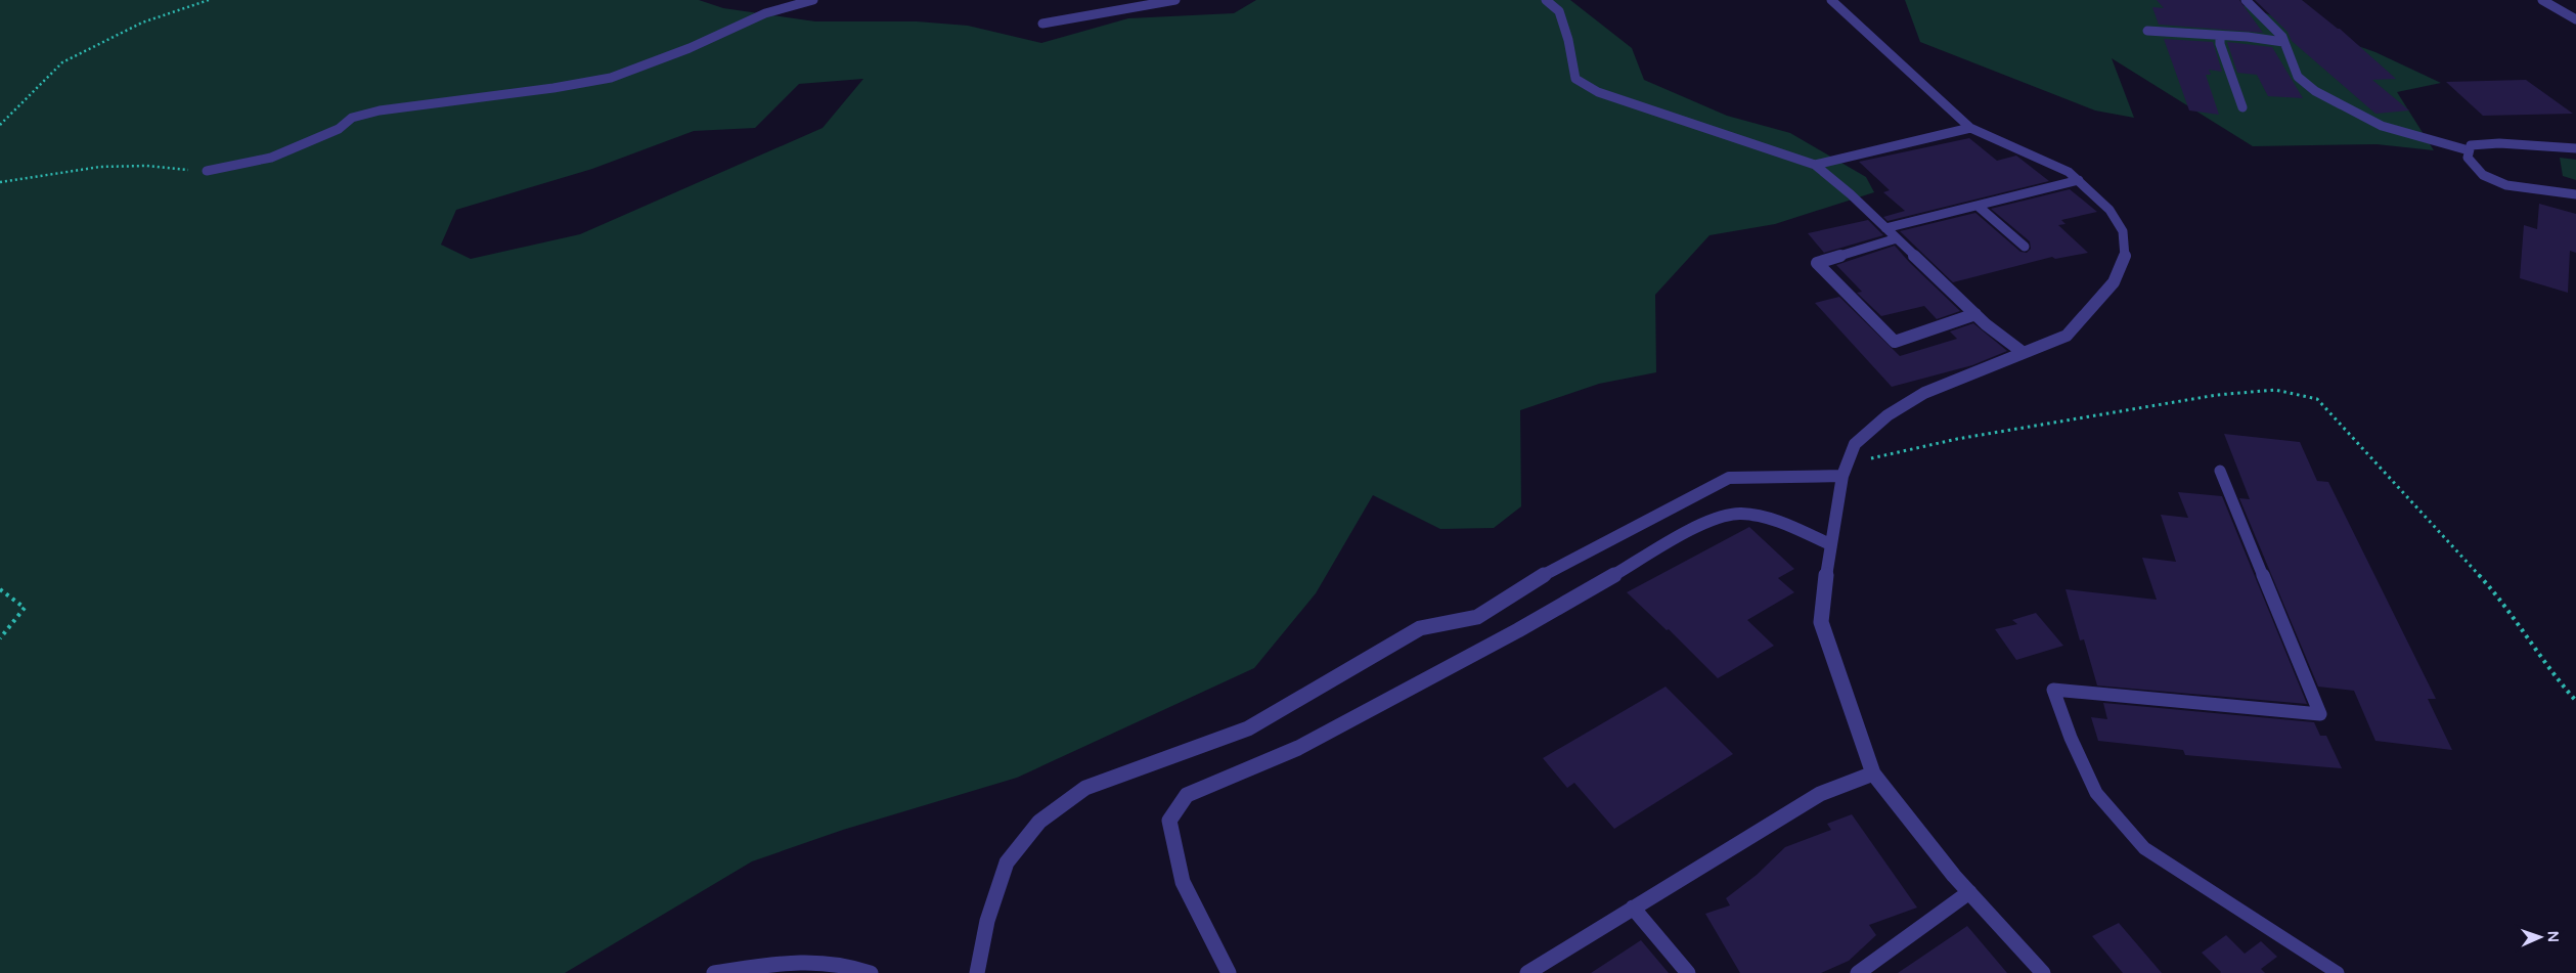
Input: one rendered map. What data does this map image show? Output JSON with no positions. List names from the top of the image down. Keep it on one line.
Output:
{"north":"right"}
